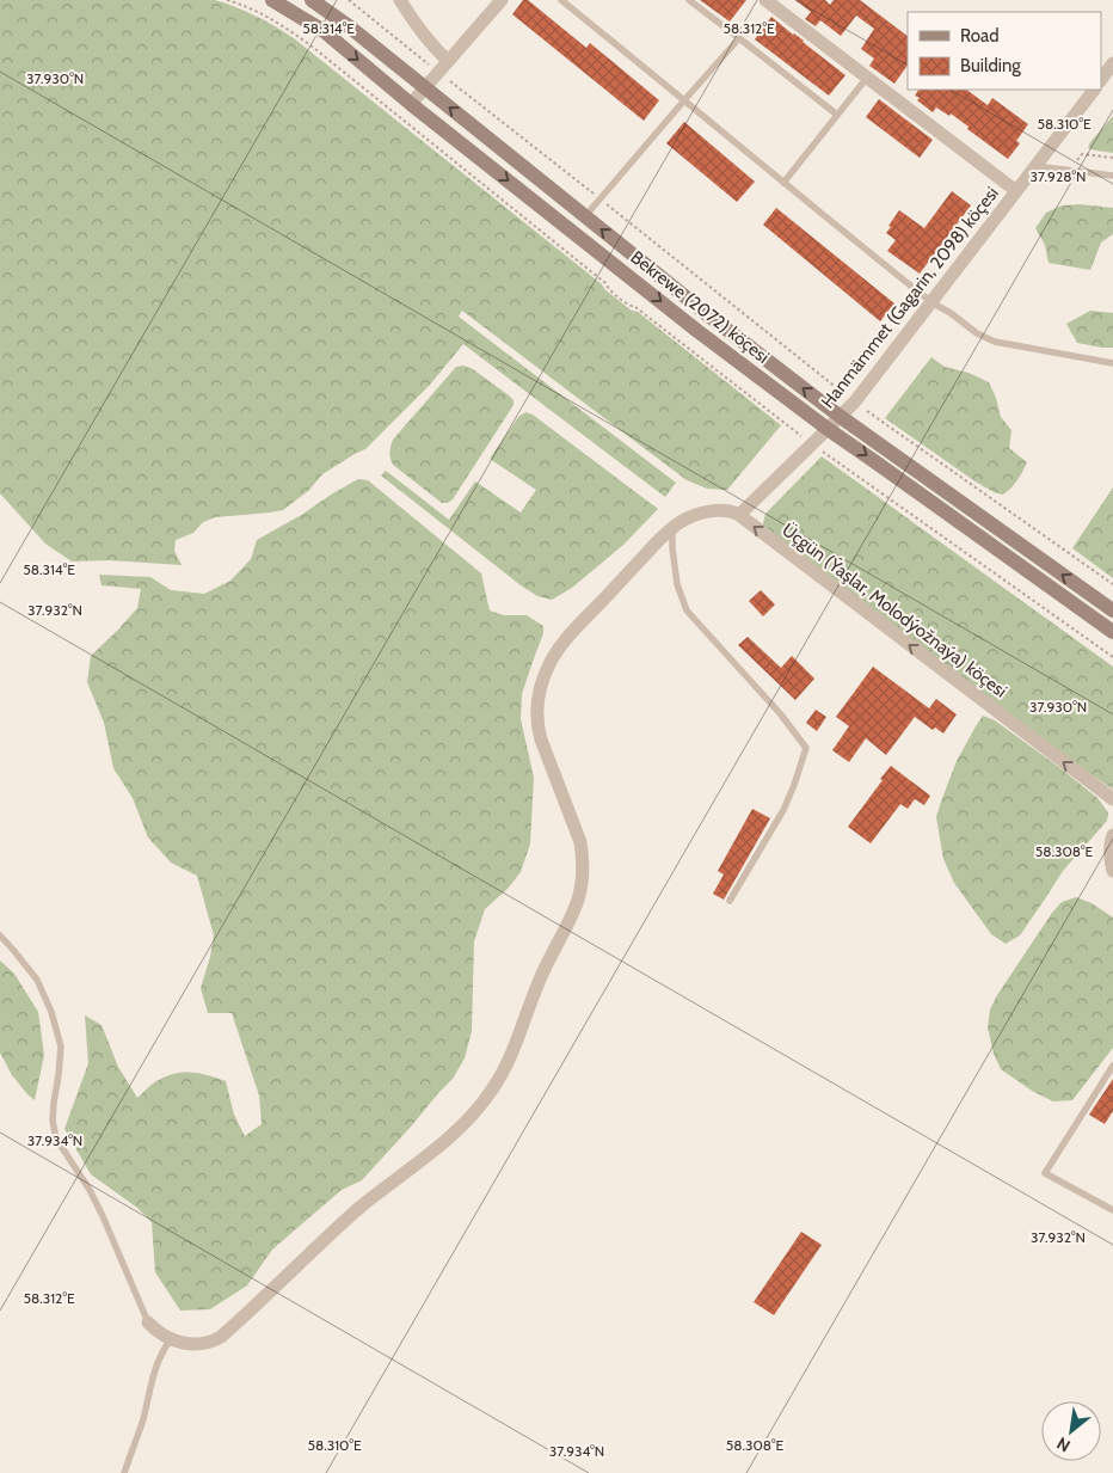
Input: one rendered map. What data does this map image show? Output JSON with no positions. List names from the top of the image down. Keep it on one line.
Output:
{"streets":{"main road":["Bekrewe (2072) köçesi"],"street":["Hanmämmet (Gagarin, 2098) köçesi","Üçgün (Ýaşlar, Molodýožnaýa) köçesi"]},"crossings":[["Hanmämmet (Gagarin, 2098) köçesi","Bekrewe (2072) köçesi"],["Hanmämmet (Gagarin, 2098) köçesi","Üçgün (Ýaşlar, Molodýožnaýa) köçesi"]],"one_way":["Üçgün (Ýaşlar, Molodýožnaýa) köçesi"],"legend":["Road","Building"],"north":"bottom left","coordinates":["58.314°E","58.312°E","37.930°N","58.310°E","37.928°N","37.932°N","58.308°E","37.934°N"]}
